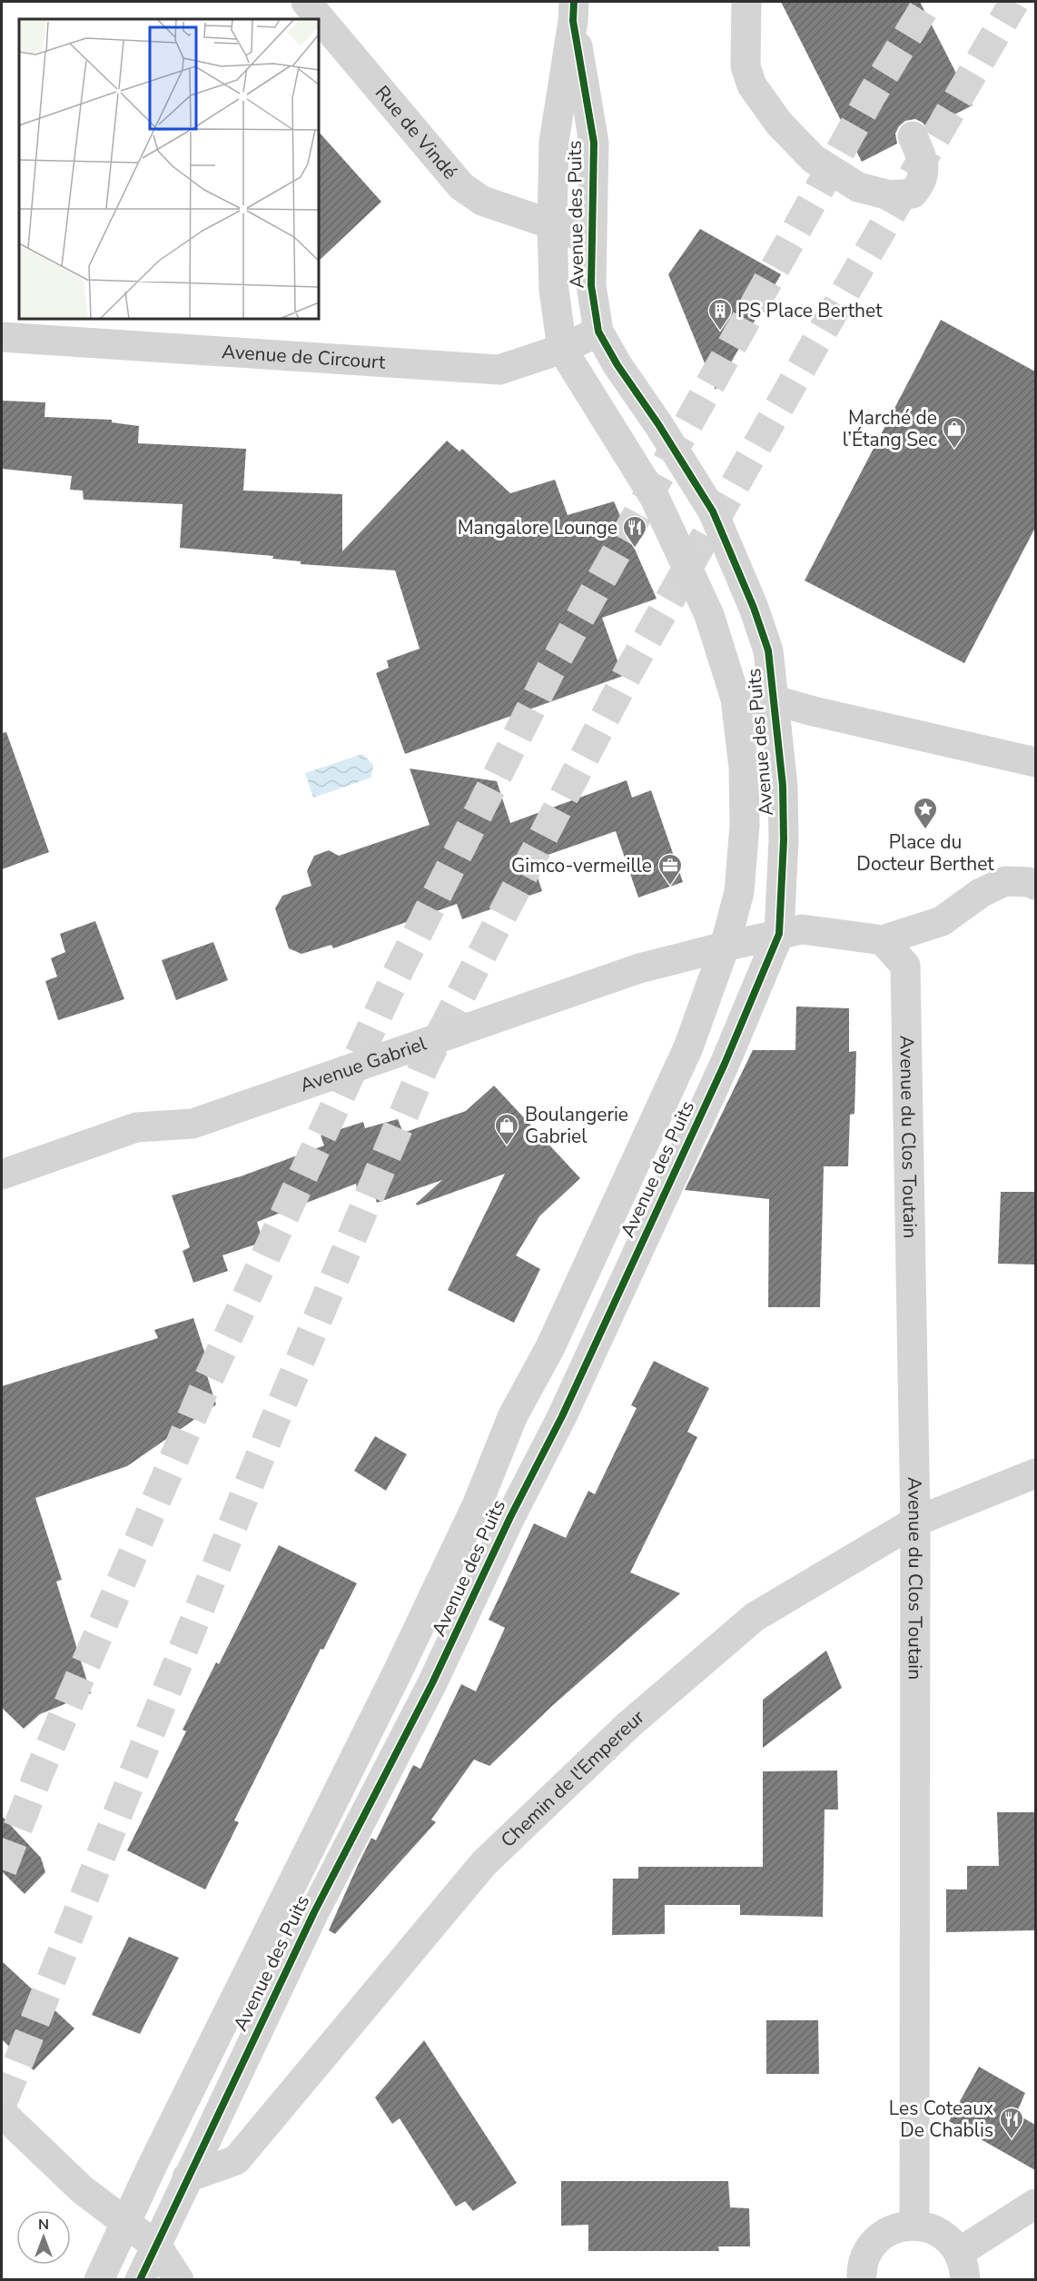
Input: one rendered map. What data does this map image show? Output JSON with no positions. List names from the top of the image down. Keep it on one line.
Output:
{"streets":{"street":["Rue de Vindé","Avenue des Puits","Avenue de Circourt","Avenue Gabriel","Avenue du Clos Toutain","Chemin de l'Empereur"]},"crossings":[["Rue de Vindé","Avenue des Puits"],["Avenue des Puits","Avenue de Circourt"],["Avenue des Puits","Avenue Gabriel"],["Avenue des Puits","Chemin de l'Empereur"],["Avenue du Clos Toutain","Chemin de l'Empereur"]],"places":{"building":["PS Place Berthet"],"shop":["Marché de l’Étang Sec","Boulangerie Gabriel"],"restaurant":["Mangalore Lounge","Les Coteaux De Chablis"],"place":["Place du Docteur Berthet"],"office":["Gimco-vermeille"]},"north":"top"}
